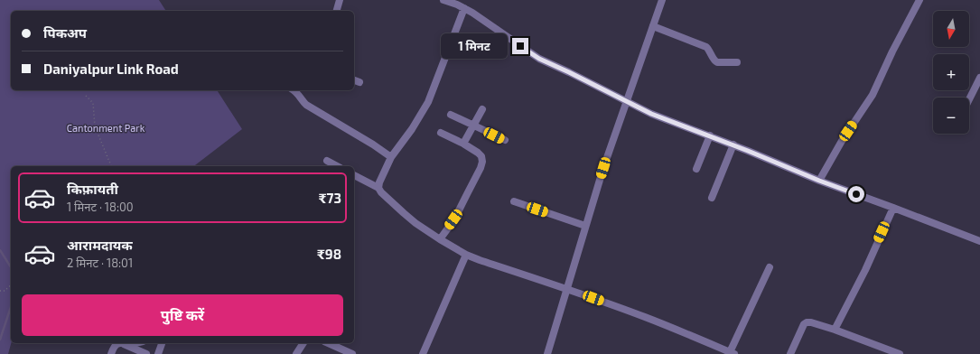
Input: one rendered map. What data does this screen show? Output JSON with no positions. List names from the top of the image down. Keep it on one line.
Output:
{"parks":["Cantonment Park"],"north":"bottom","page":{"map_buttons":["+","−"],"banner":["पिकअप","Daniyalpur Link Road"],"bubble":"1 मिनट","list":[{"name":"किफ़ायती","note":"1 मिनट · 18:00","value":"₹73"},{"name":"आरामदायक","note":"2 मिनट · 18:01","value":"₹98"}],"buttons":"पुष्टि करें"}}
